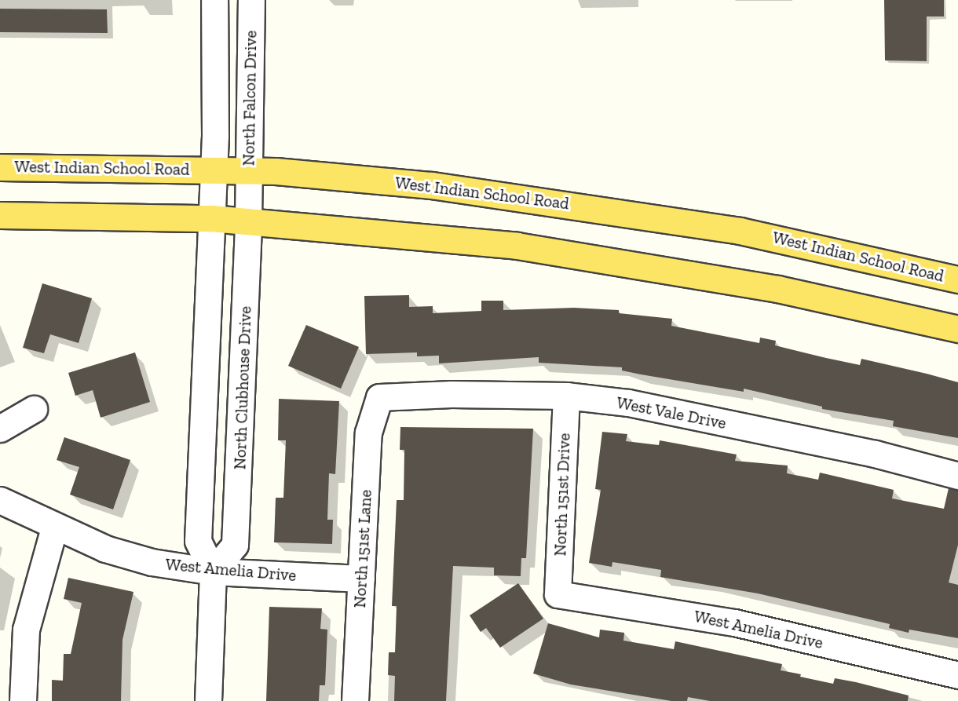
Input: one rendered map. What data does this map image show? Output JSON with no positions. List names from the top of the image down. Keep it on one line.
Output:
{"streets":{"main road":["West Indian School Road"],"street":["North Falcon Drive","North Clubhouse Drive","West Vale Drive","North 151st Drive","North 151st Lane","West Amelia Drive"]},"crossings":[["North Falcon Drive","West Indian School Road"],["North Falcon Drive","North Clubhouse Drive"],["West Indian School Road","North Clubhouse Drive"],["North Clubhouse Drive","West Amelia Drive"],["West Vale Drive","North 151st Drive"],["West Vale Drive","North 151st Lane"],["North 151st Drive","West Amelia Drive"],["North 151st Lane","West Amelia Drive"]]}
